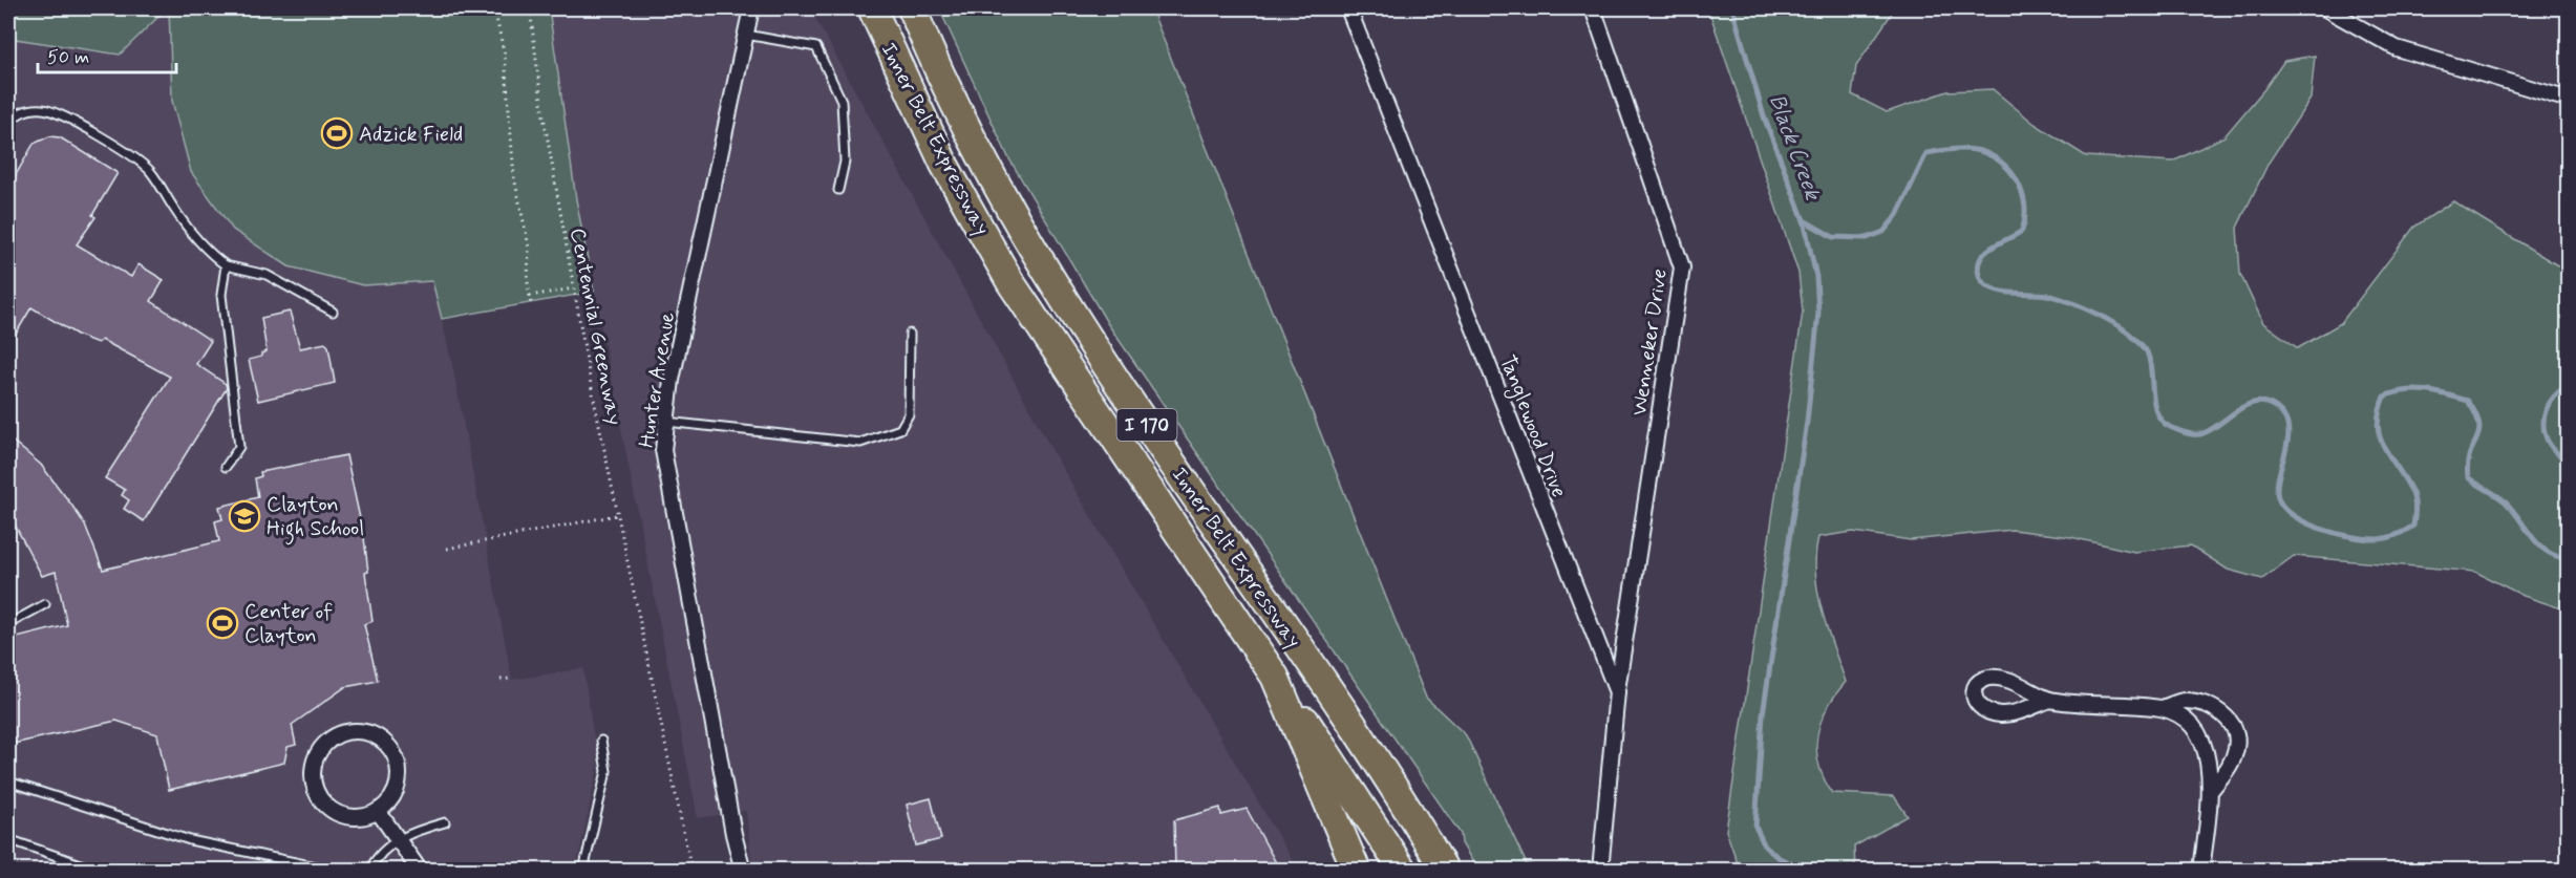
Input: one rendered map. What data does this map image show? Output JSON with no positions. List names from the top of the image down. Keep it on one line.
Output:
{"streets":{"highway":["Inner Belt Expressway","I 170"],"street":["Wenneker Drive","Hunter Avenue","Tanglewood Drive"],"path":["Centennial Greenway"]},"crossings":[["Wenneker Drive","Tanglewood Drive"]],"water":["Black Creek"],"places":{"sports":["Adzick Field","Center of Clayton"],"school or university":["Clayton High School"]},"scale_bar":"50 m"}
